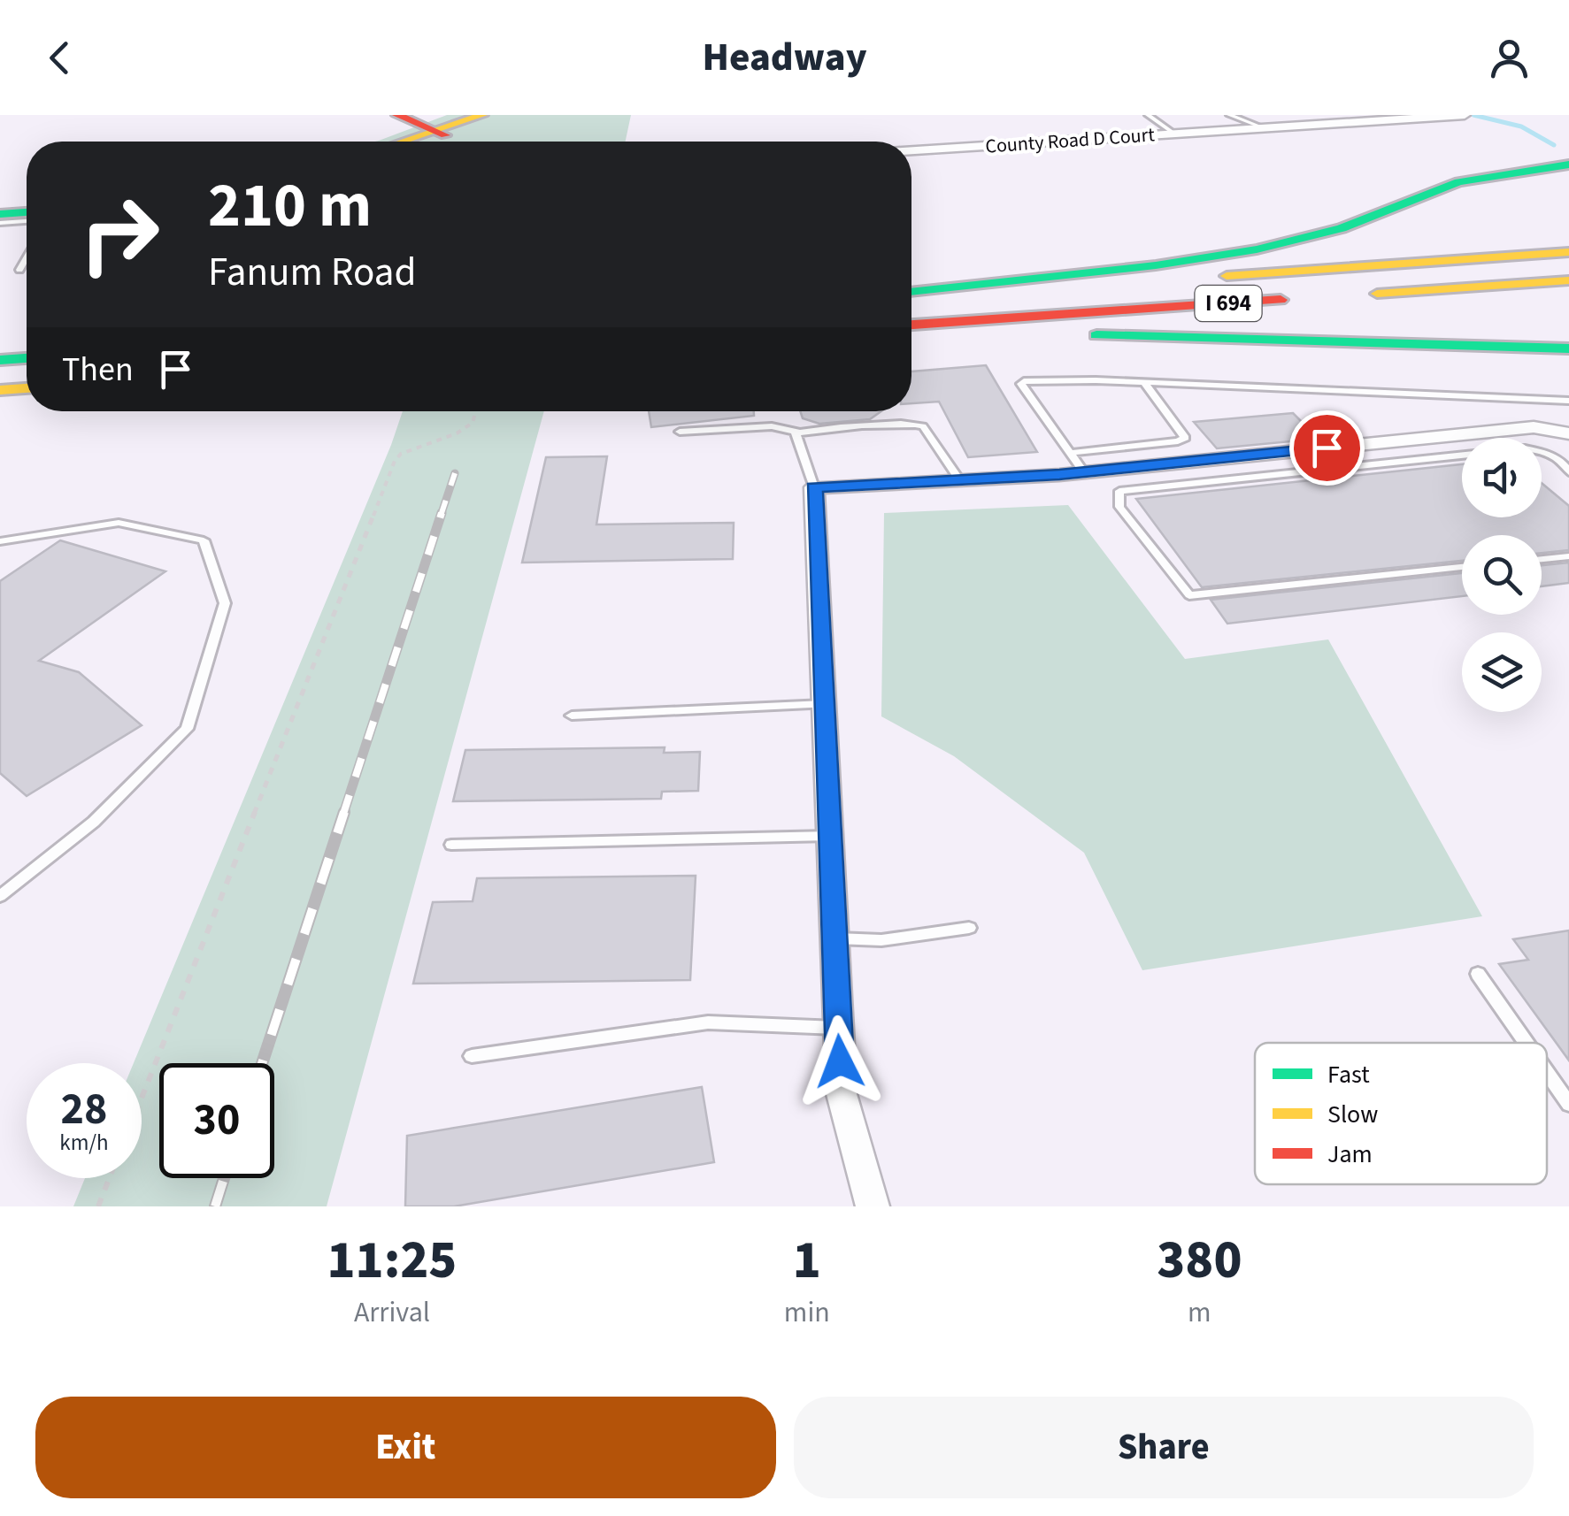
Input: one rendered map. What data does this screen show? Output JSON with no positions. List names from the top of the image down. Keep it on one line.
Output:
{"streets":{"main road":["I 694"],"street":["County Road D Court"]},"legend":["Fast","Slow","Jam"],"page":{"header":"Headway","turn":["210 m","Fanum Road"],"then":"Then","speed":"28 km/h","limit":"30","eta":["11:25","Arrival","1","min","380","m"],"buttons":["Exit","Share"]}}
